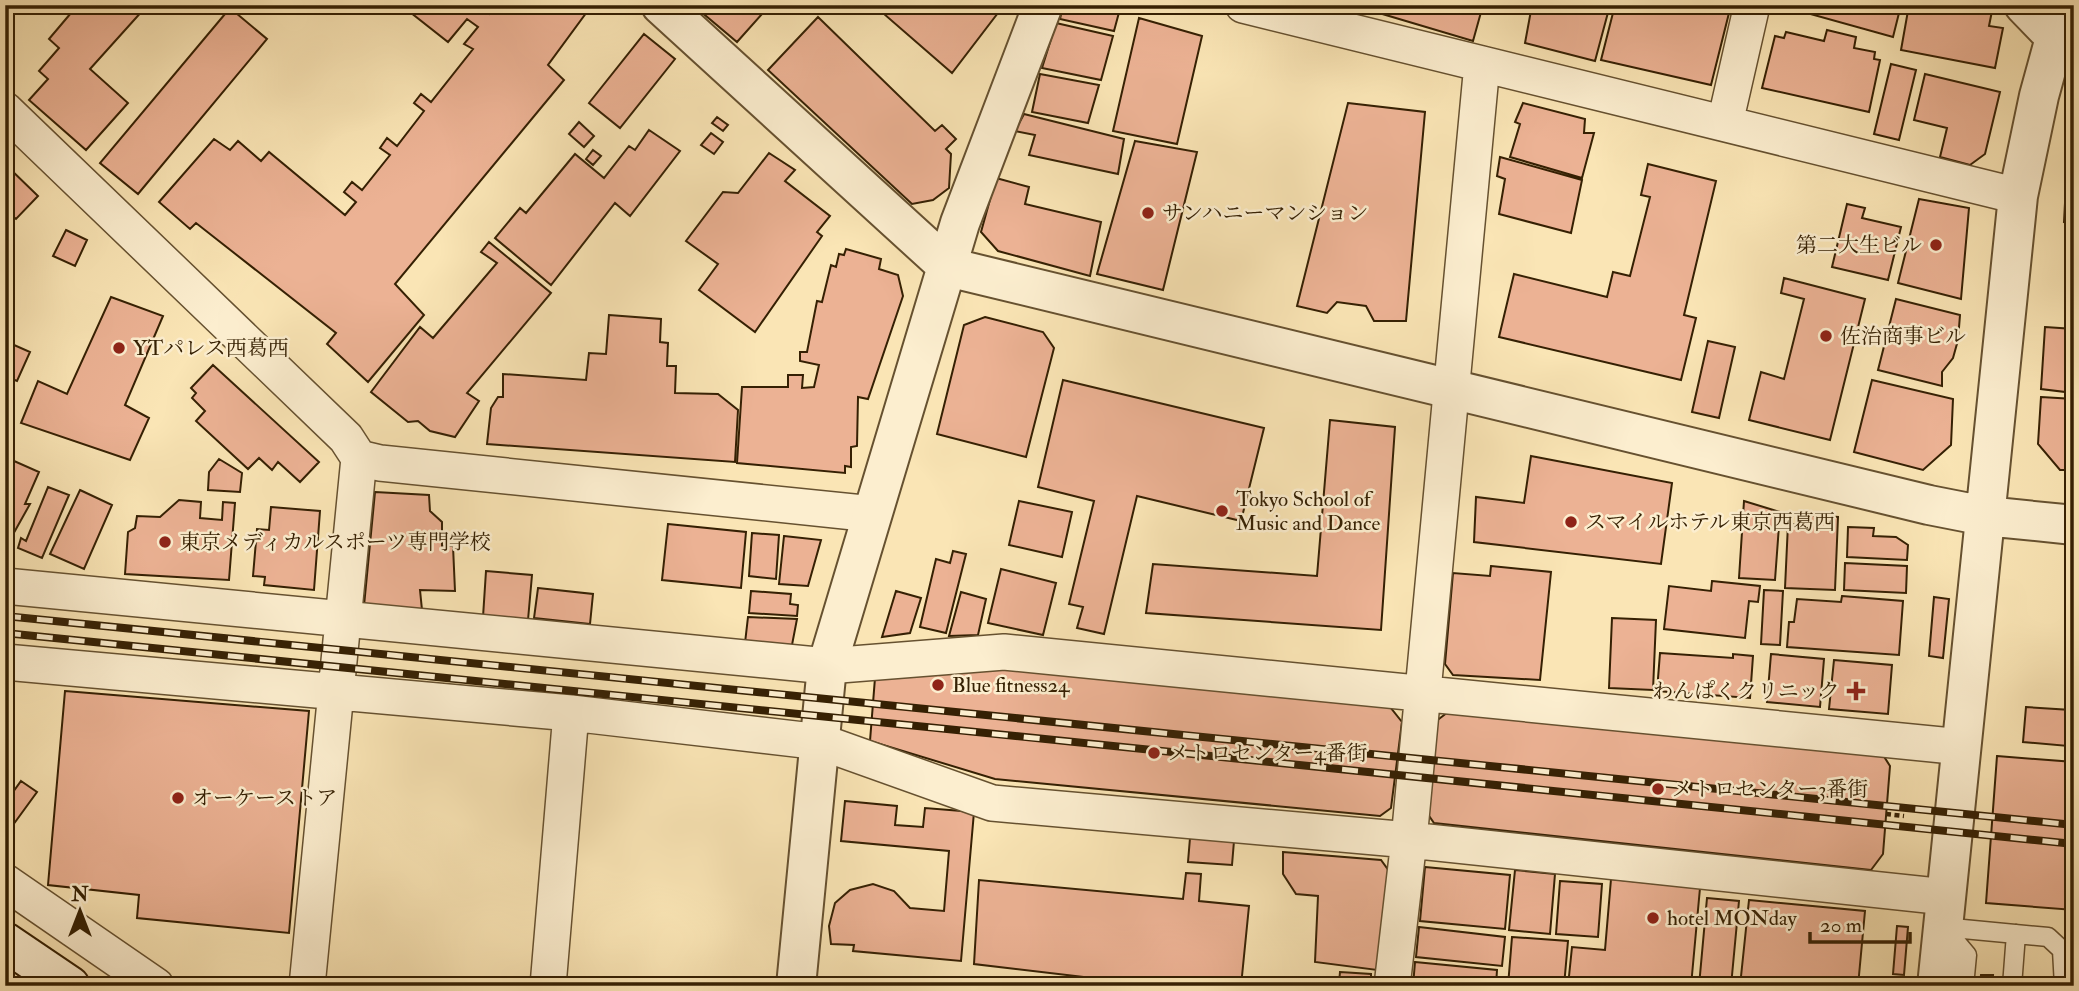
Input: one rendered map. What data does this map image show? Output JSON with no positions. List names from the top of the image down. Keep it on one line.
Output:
{"places":{"other":["サンハニーマンション","第二大生ビル","佐治商事ビル","YTパレス西葛西","Tokyo School of Music and Dance","スマイルホテル東京西葛西","東京メディカルスポーツ専門学校","Blue fitness24","メトロセンター4番街","メトロセンター3番街","オーケーストア","hotel MONday"],"health":["わんぱくクリニック"]},"scale_bar":"20 m","north":"top"}
